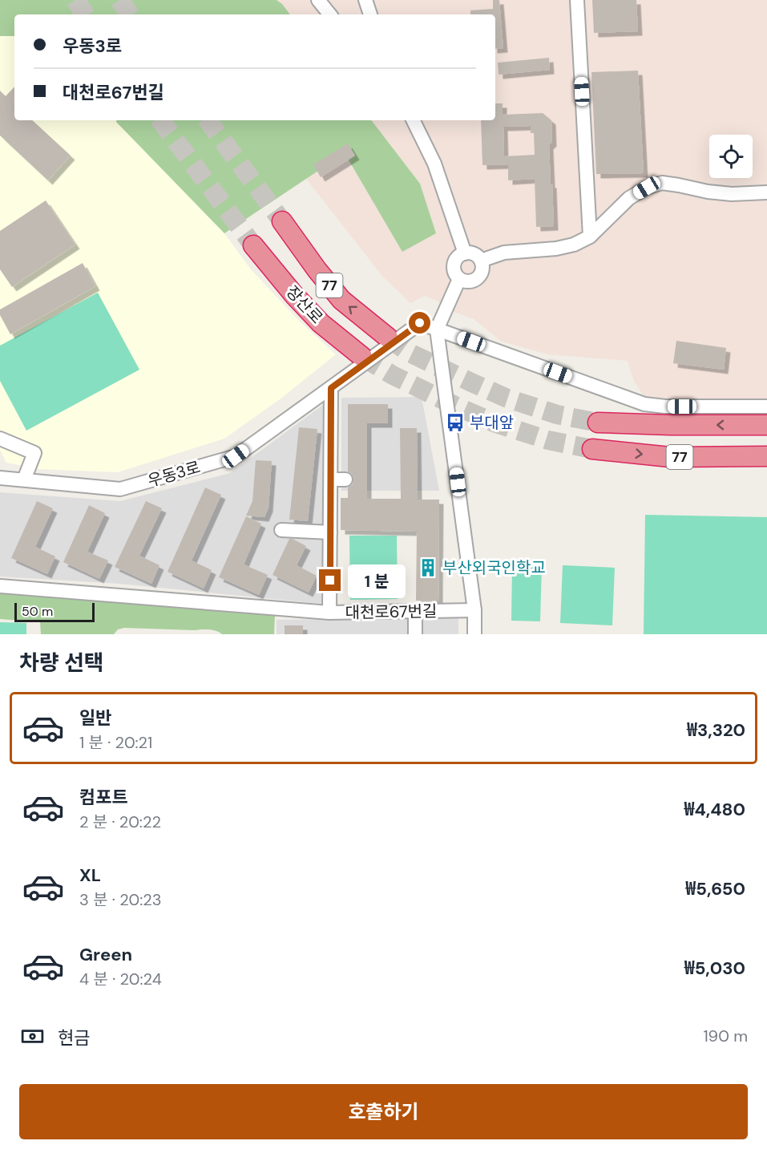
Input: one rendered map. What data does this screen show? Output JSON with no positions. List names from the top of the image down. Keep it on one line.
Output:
{"streets":{"highway":["77","장산로"],"street":["우동3로","대천로67번길"]},"crossings":[["우동3로","대천로67번길"]],"places":{"bus stop":["부대앞"],"building":["부산외국인학교"]},"scale_bar":"50 m","page":{"banner":["우동3로","대천로67번길"],"bubble":"1 분","scale":"50 m","heading":"차량 선택","list":[{"name":"일반","note":"1 분 · 20:21","value":"₩3,320"},{"name":"컴포트","note":"2 분 · 20:22","value":"₩4,480"},{"name":"XL","note":"3 분 · 20:23","value":"₩5,650"},{"name":"Green","note":"4 분 · 20:24","value":"₩5,030"}],"pay":["현금","190 m"],"buttons":"호출하기"}}
